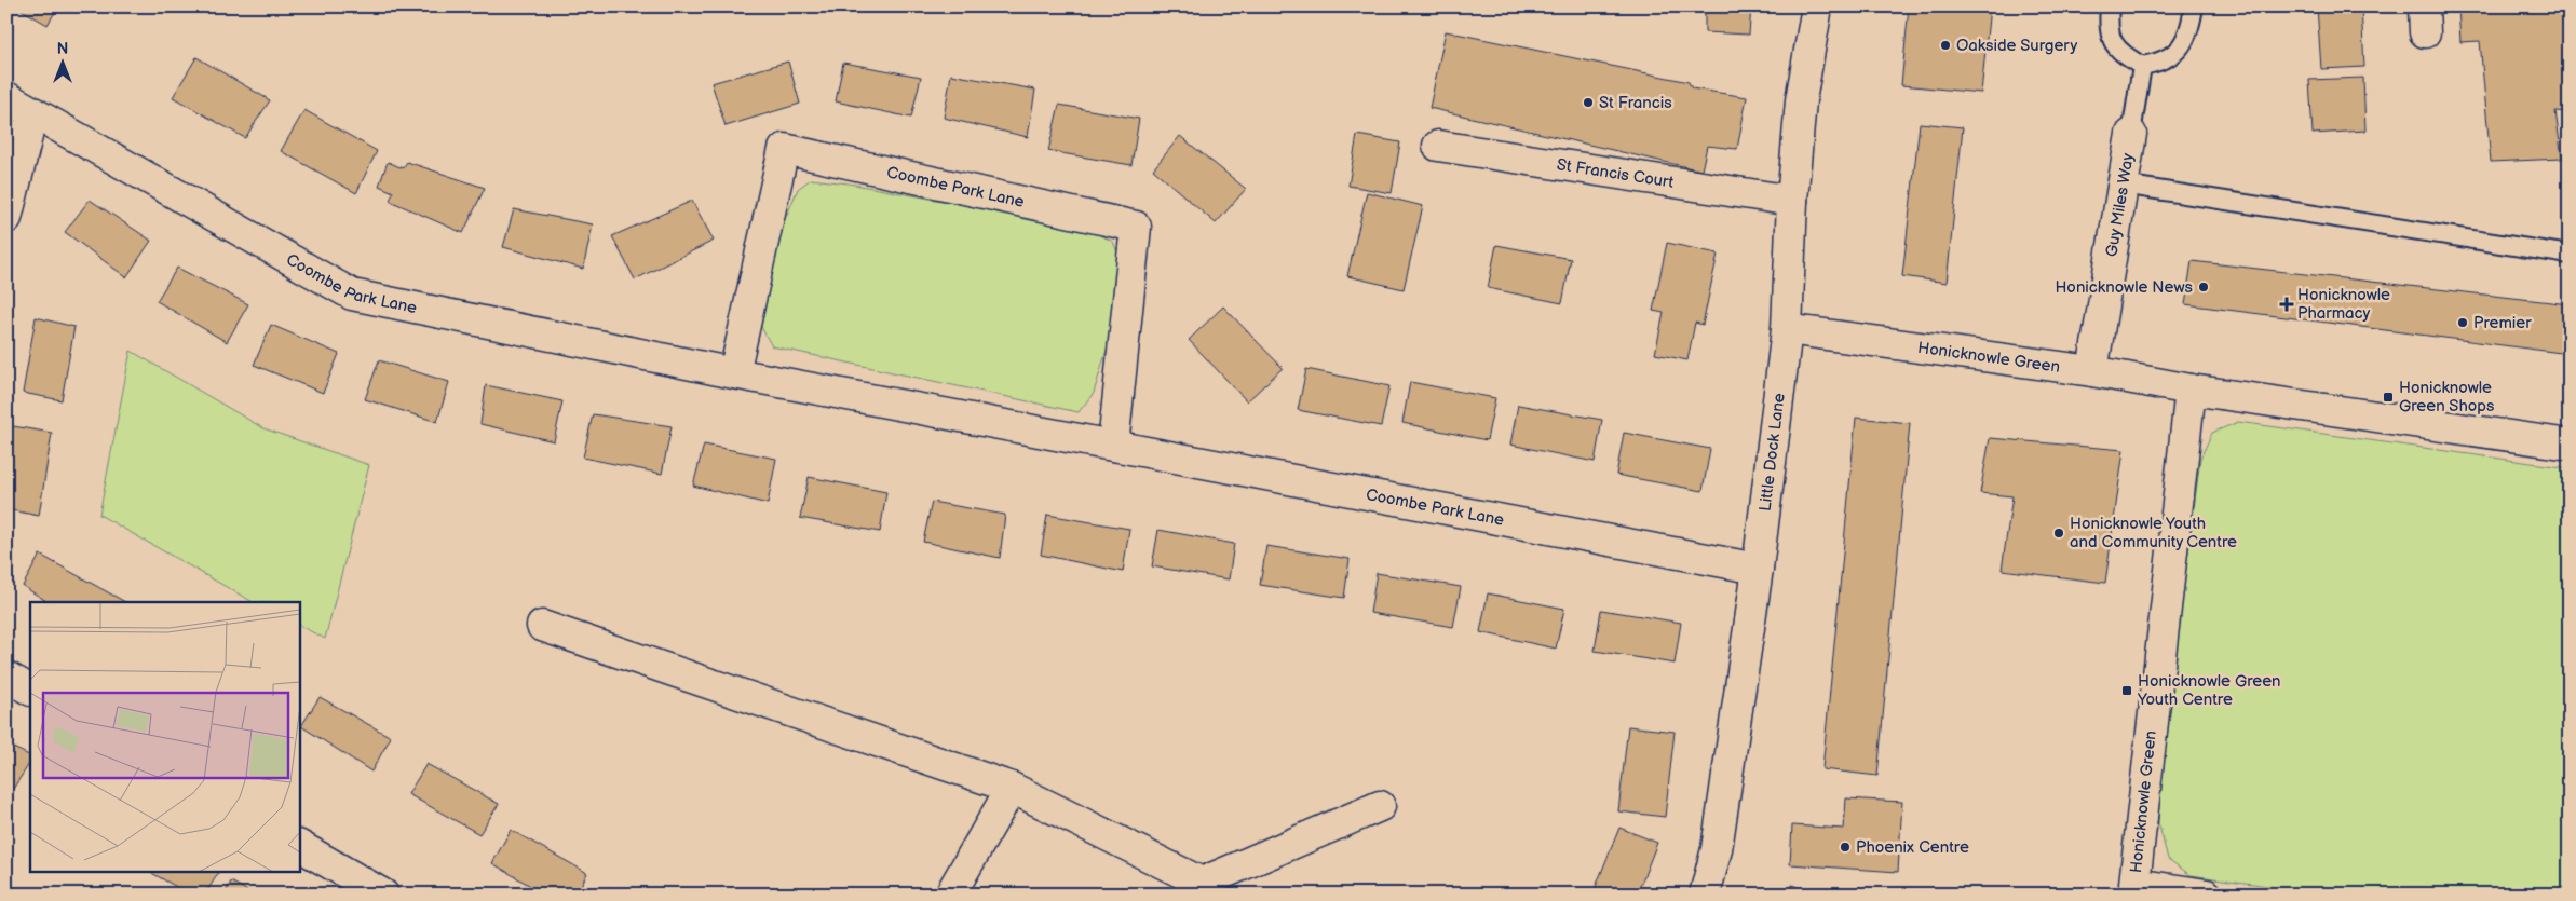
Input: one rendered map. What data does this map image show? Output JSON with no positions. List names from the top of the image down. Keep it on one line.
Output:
{"streets":{"street":["St Francis Court","Coombe Park Lane","Guy Miles Way","Honicknowle Green","Little Dock Lane"]},"crossings":[["St Francis Court","Little Dock Lane"],["Coombe Park Lane","Little Dock Lane"],["Guy Miles Way","Honicknowle Green"],["Honicknowle Green","Little Dock Lane"]],"places":{"other":["Oakside Surgery","St Francis","Honicknowle News","Premier","Honicknowle Youth and Community Centre","Phoenix Centre"],"health":["Honicknowle Pharmacy"],"transit":["Honicknowle Green Shops","Honicknowle Green Youth Centre"]},"north":"top"}
